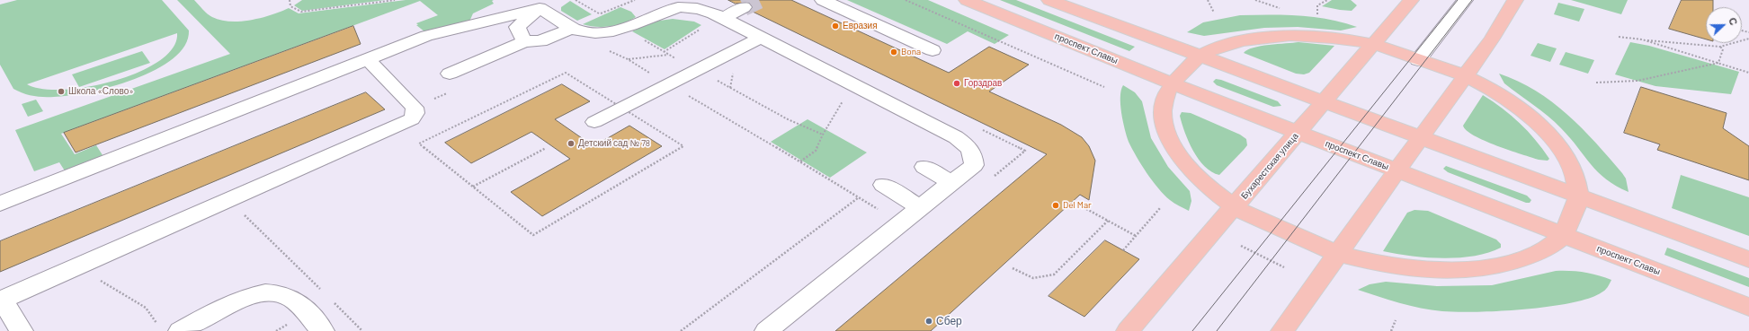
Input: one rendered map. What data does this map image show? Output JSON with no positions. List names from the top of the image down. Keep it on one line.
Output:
{"streets":{"main road":["проспект Славы","Бухарестская улица"]},"crossings":[["проспект Славы","Бухарестская улица"]],"places":["Евразия","Bona","Горздрав","Школа «Слово»","Детский сад № 78","Del Mar","Сбер"],"north":"right"}
